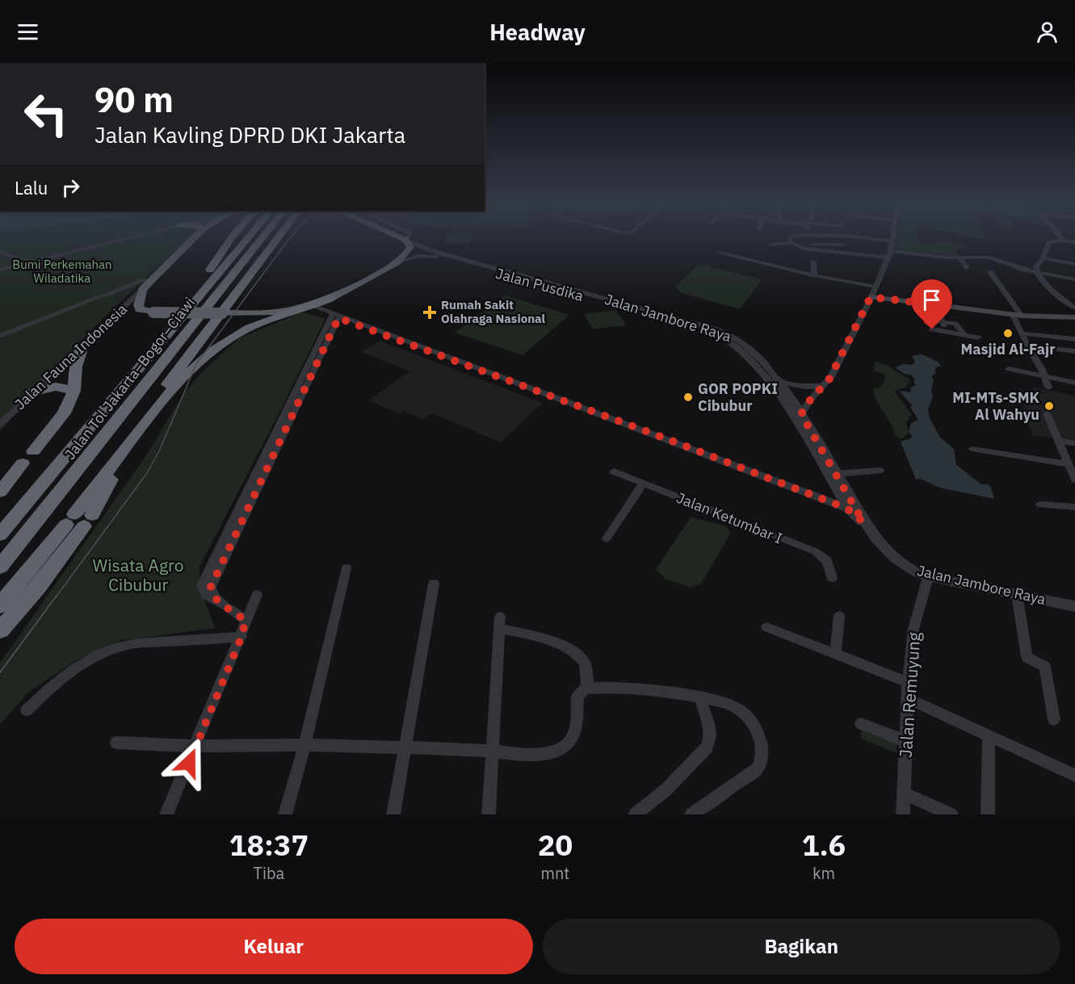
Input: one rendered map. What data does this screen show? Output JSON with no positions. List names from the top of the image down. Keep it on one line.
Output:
{"streets":{"highway":["Jalan Pusdika","Jalan Jambore Raya","Jalan Tol Jakarta–Bogor–Ciawi"],"street":["Jalan Fauna Indonesia","Jalan Ketumbar I","Jalan Remuyung"]},"crossings":[["Jalan Pusdika","Jalan Jambore Raya"],["Jalan Pusdika","Jalan Fauna Indonesia"],["Jalan Jambore Raya","Jalan Remuyung"]],"parks":["Bumi Perkemahan Wiladatika","Wisata Agro Cibubur"],"places":{"health":["Rumah Sakit Olahraga Nasional"],"other":["Masjid Al-Fajr","GOR POPKI Cibubur","MI-MTs-SMK Al Wahyu"]},"page":{"header":"Headway","turn":["90 m","Jalan Kavling DPRD DKI Jakarta"],"then":"Lalu","eta":["18:37","Tiba","20","mnt","1.6","km"],"buttons":["Keluar","Bagikan"]}}
